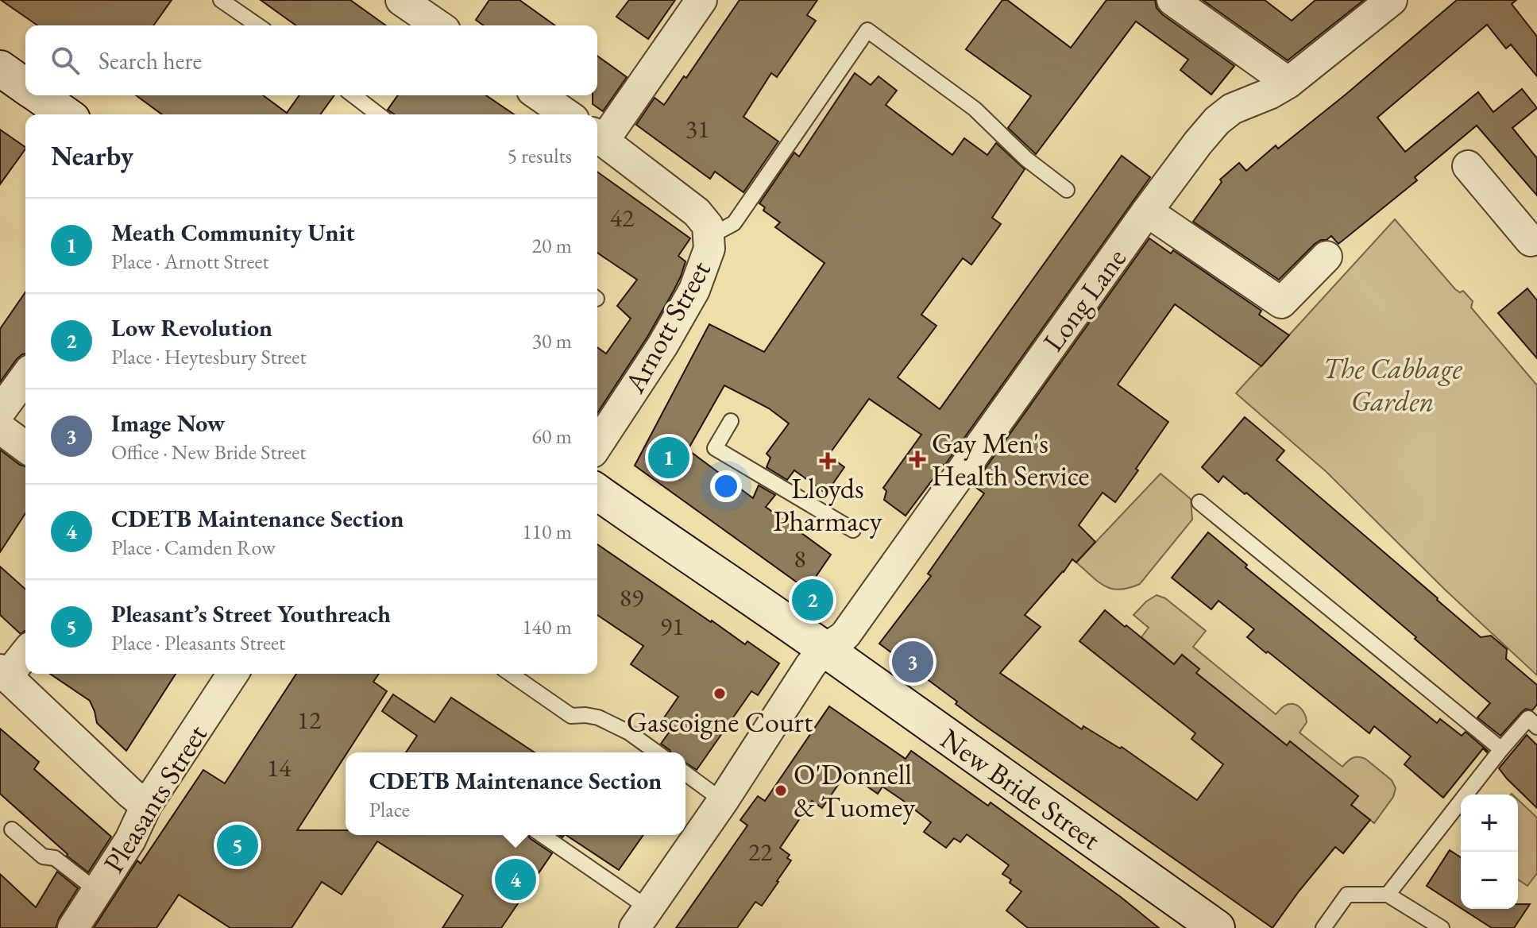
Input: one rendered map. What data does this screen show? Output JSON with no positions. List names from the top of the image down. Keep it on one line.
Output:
{"streets":{"street":["Long Lane","Arnott Street","New Bride Street","Pleasants Street"]},"crossings":[["Long Lane","New Bride Street"]],"parks":["The Cabbage Garden"],"places":{"health":["Gay Men's Health Service","Lloyds Pharmacy"],"other":["Gascoigne Court","O'Donnell & Tuomey"]},"house_numbers":["31","42","8","89","91","12","14","22"],"page":{"search":"Search here","heading":["Nearby","5 results"],"list":[{"mark":"1","name":"Meath Community Unit","note":"Place · Arnott Street","value":"20 m"},{"mark":"2","name":"Low Revolution","note":"Place · Heytesbury Street","value":"30 m"},{"mark":"3","name":"Image Now","note":"Office · New Bride Street","value":"60 m"},{"mark":"4","name":"CDETB Maintenance Section","note":"Place · Camden Row","value":"110 m"},{"mark":"5","name":"Pleasant’s Street Youthreach","note":"Place · Pleasants Street","value":"140 m"}],"pins":["1","2","3","5","4"],"popup":["CDETB Maintenance Section","Place"],"map_buttons":["+","−"]}}
